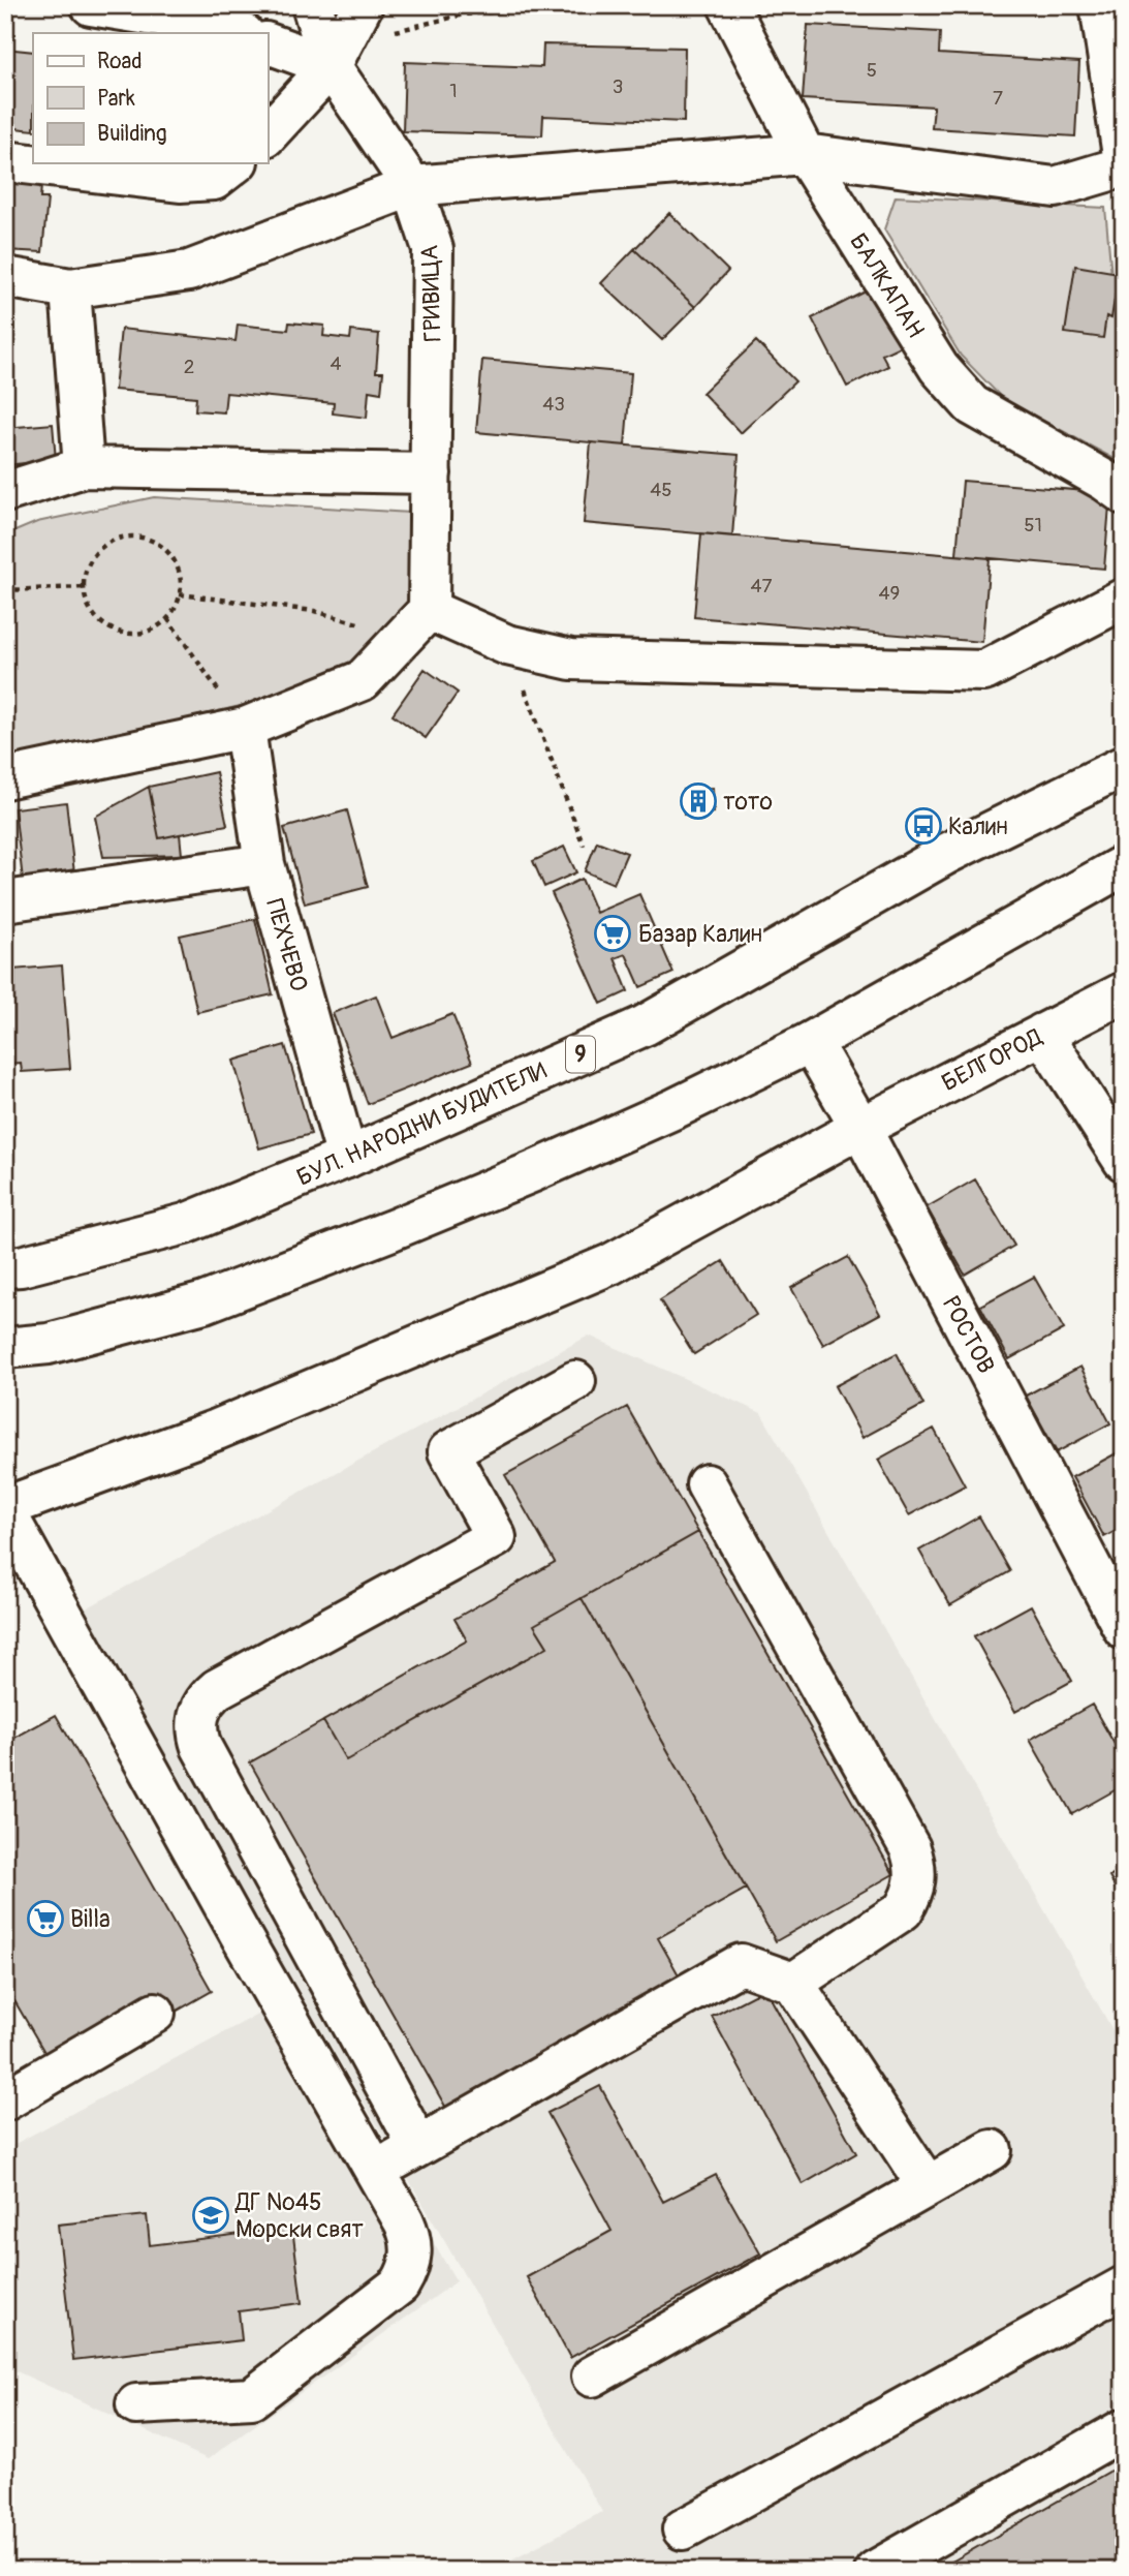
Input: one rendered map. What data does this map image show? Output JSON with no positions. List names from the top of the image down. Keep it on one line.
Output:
{"streets":{"street":["БАЛКАПАН","ГРИВИЦА","ПЕХЧЕВО","9","БЕЛГОРОД","БУЛ. НАРОДНИ БУДИТЕЛИ","РОСТОВ"]},"crossings":[["ПЕХЧЕВО","БУЛ. НАРОДНИ БУДИТЕЛИ"],["БЕЛГОРОД","РОСТОВ"]],"places":{"building":["тото"],"bus stop":["Калин"],"supermarket":["Базар Калин","Billa"],"school or university":["ДГ №45 Морски свят"]},"house_numbers":["5","3","1","7","4","2","43","45","51","47","49"],"legend":["Road","Park","Building"]}
